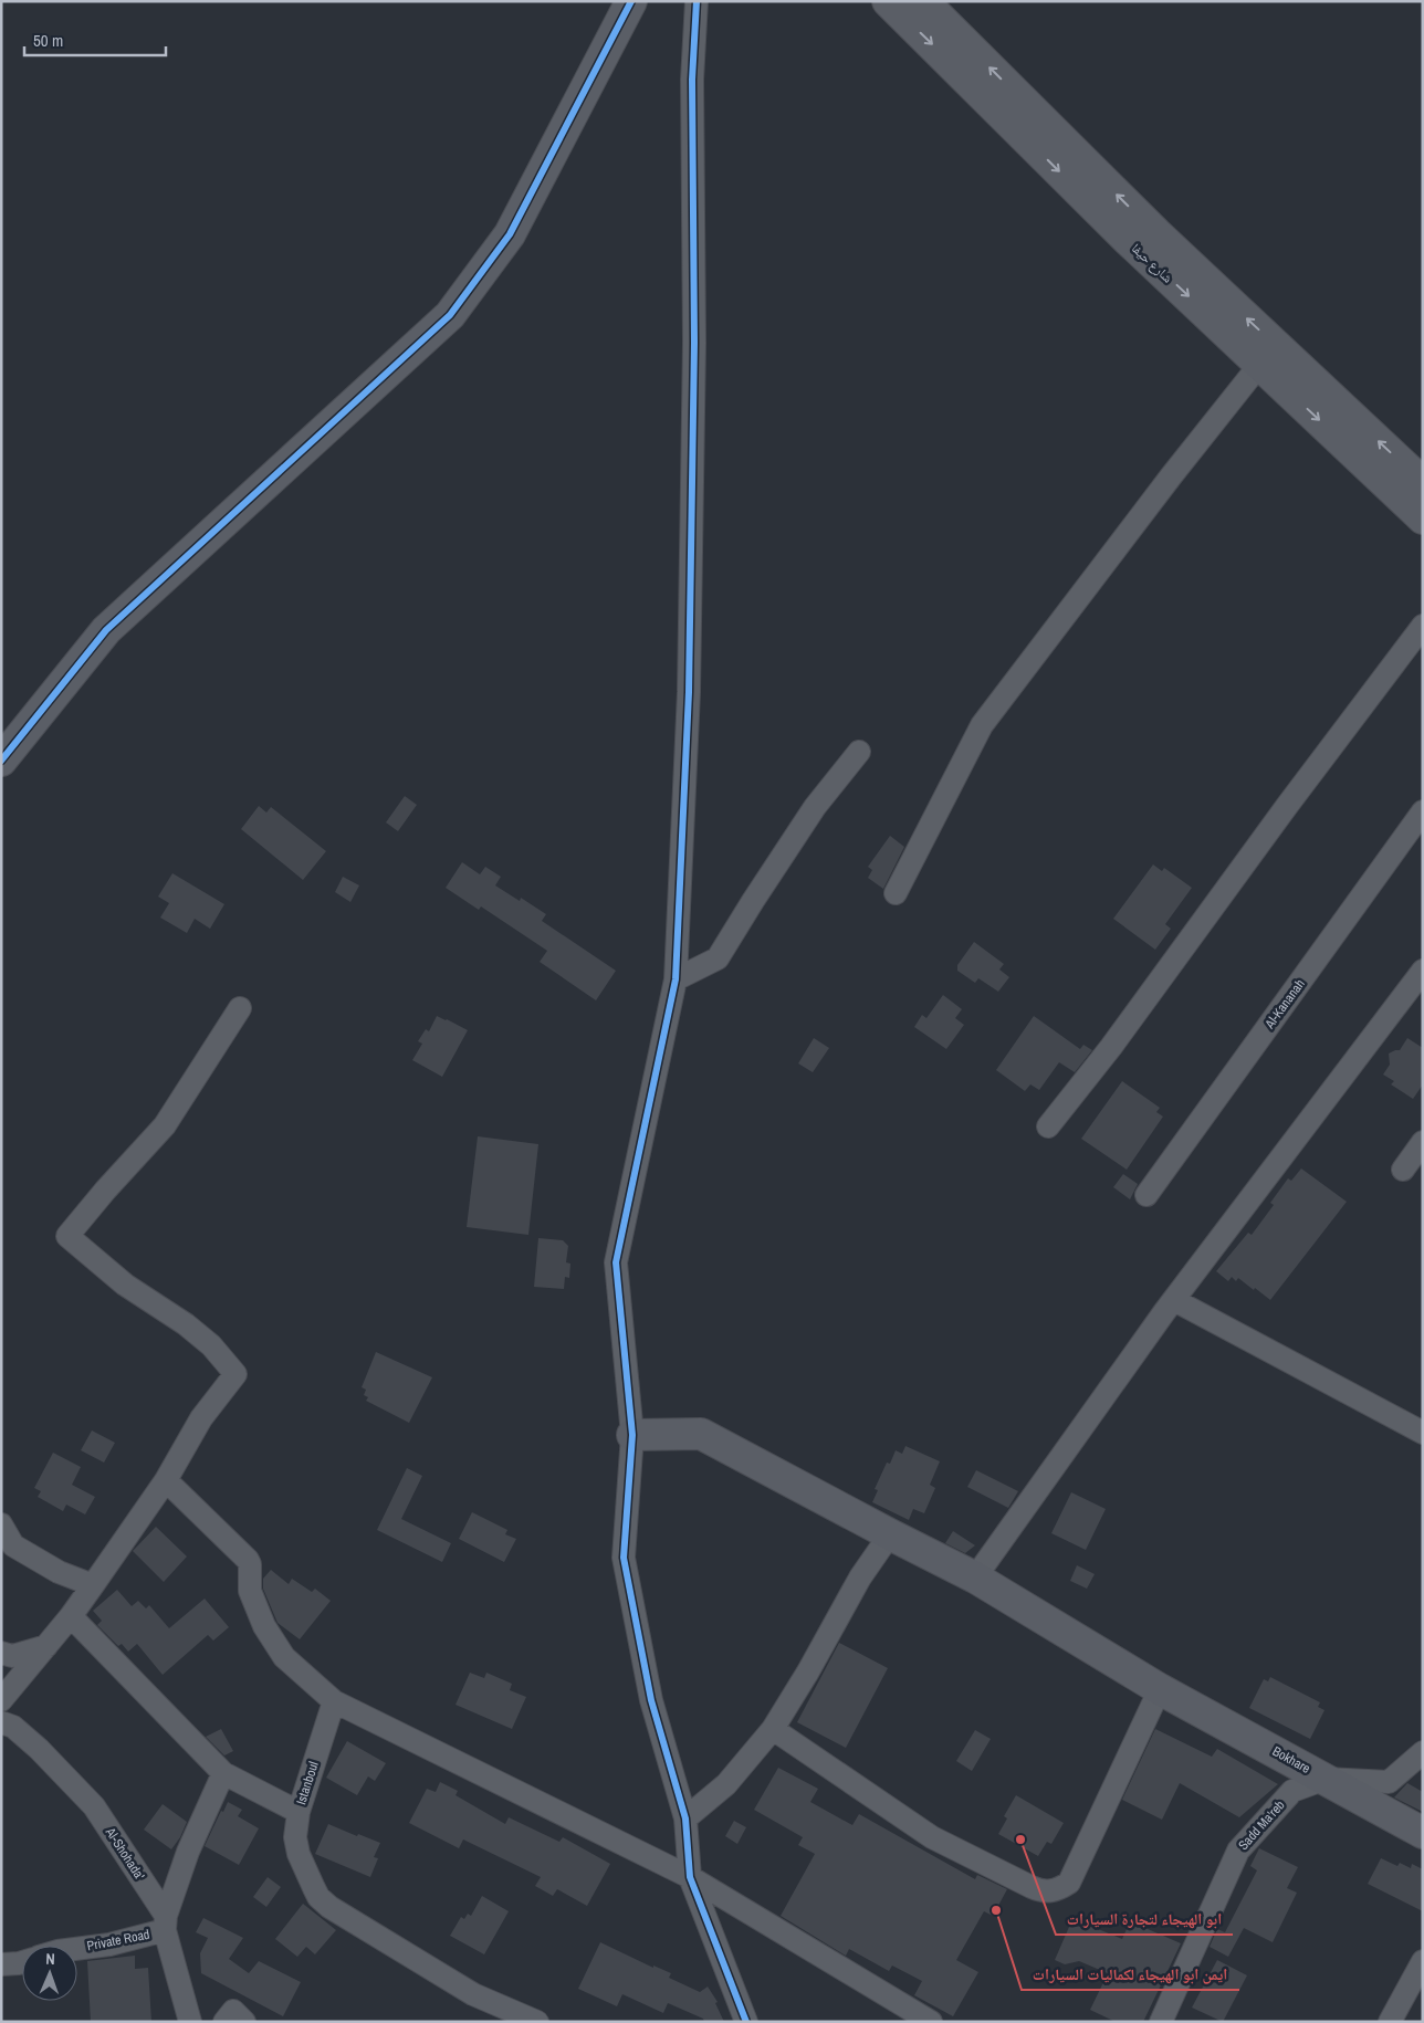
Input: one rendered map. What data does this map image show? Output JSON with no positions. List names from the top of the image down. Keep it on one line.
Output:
{"streets":{"street":["شارع حيفا","Al-Kananah","Bokhare","Istanboul","Sadd Ma'reb","Al-Shohada'","Private Road"]},"crossings":[["Bokhare","Sadd Ma'reb"],["Al-Shohada'","Private Road"]],"places":["ابو الهيجاء لتجارة السيارات","ايمن ابو الهيجاء لكماليات السيارات"],"scale_bar":"50 m","north":"top"}
